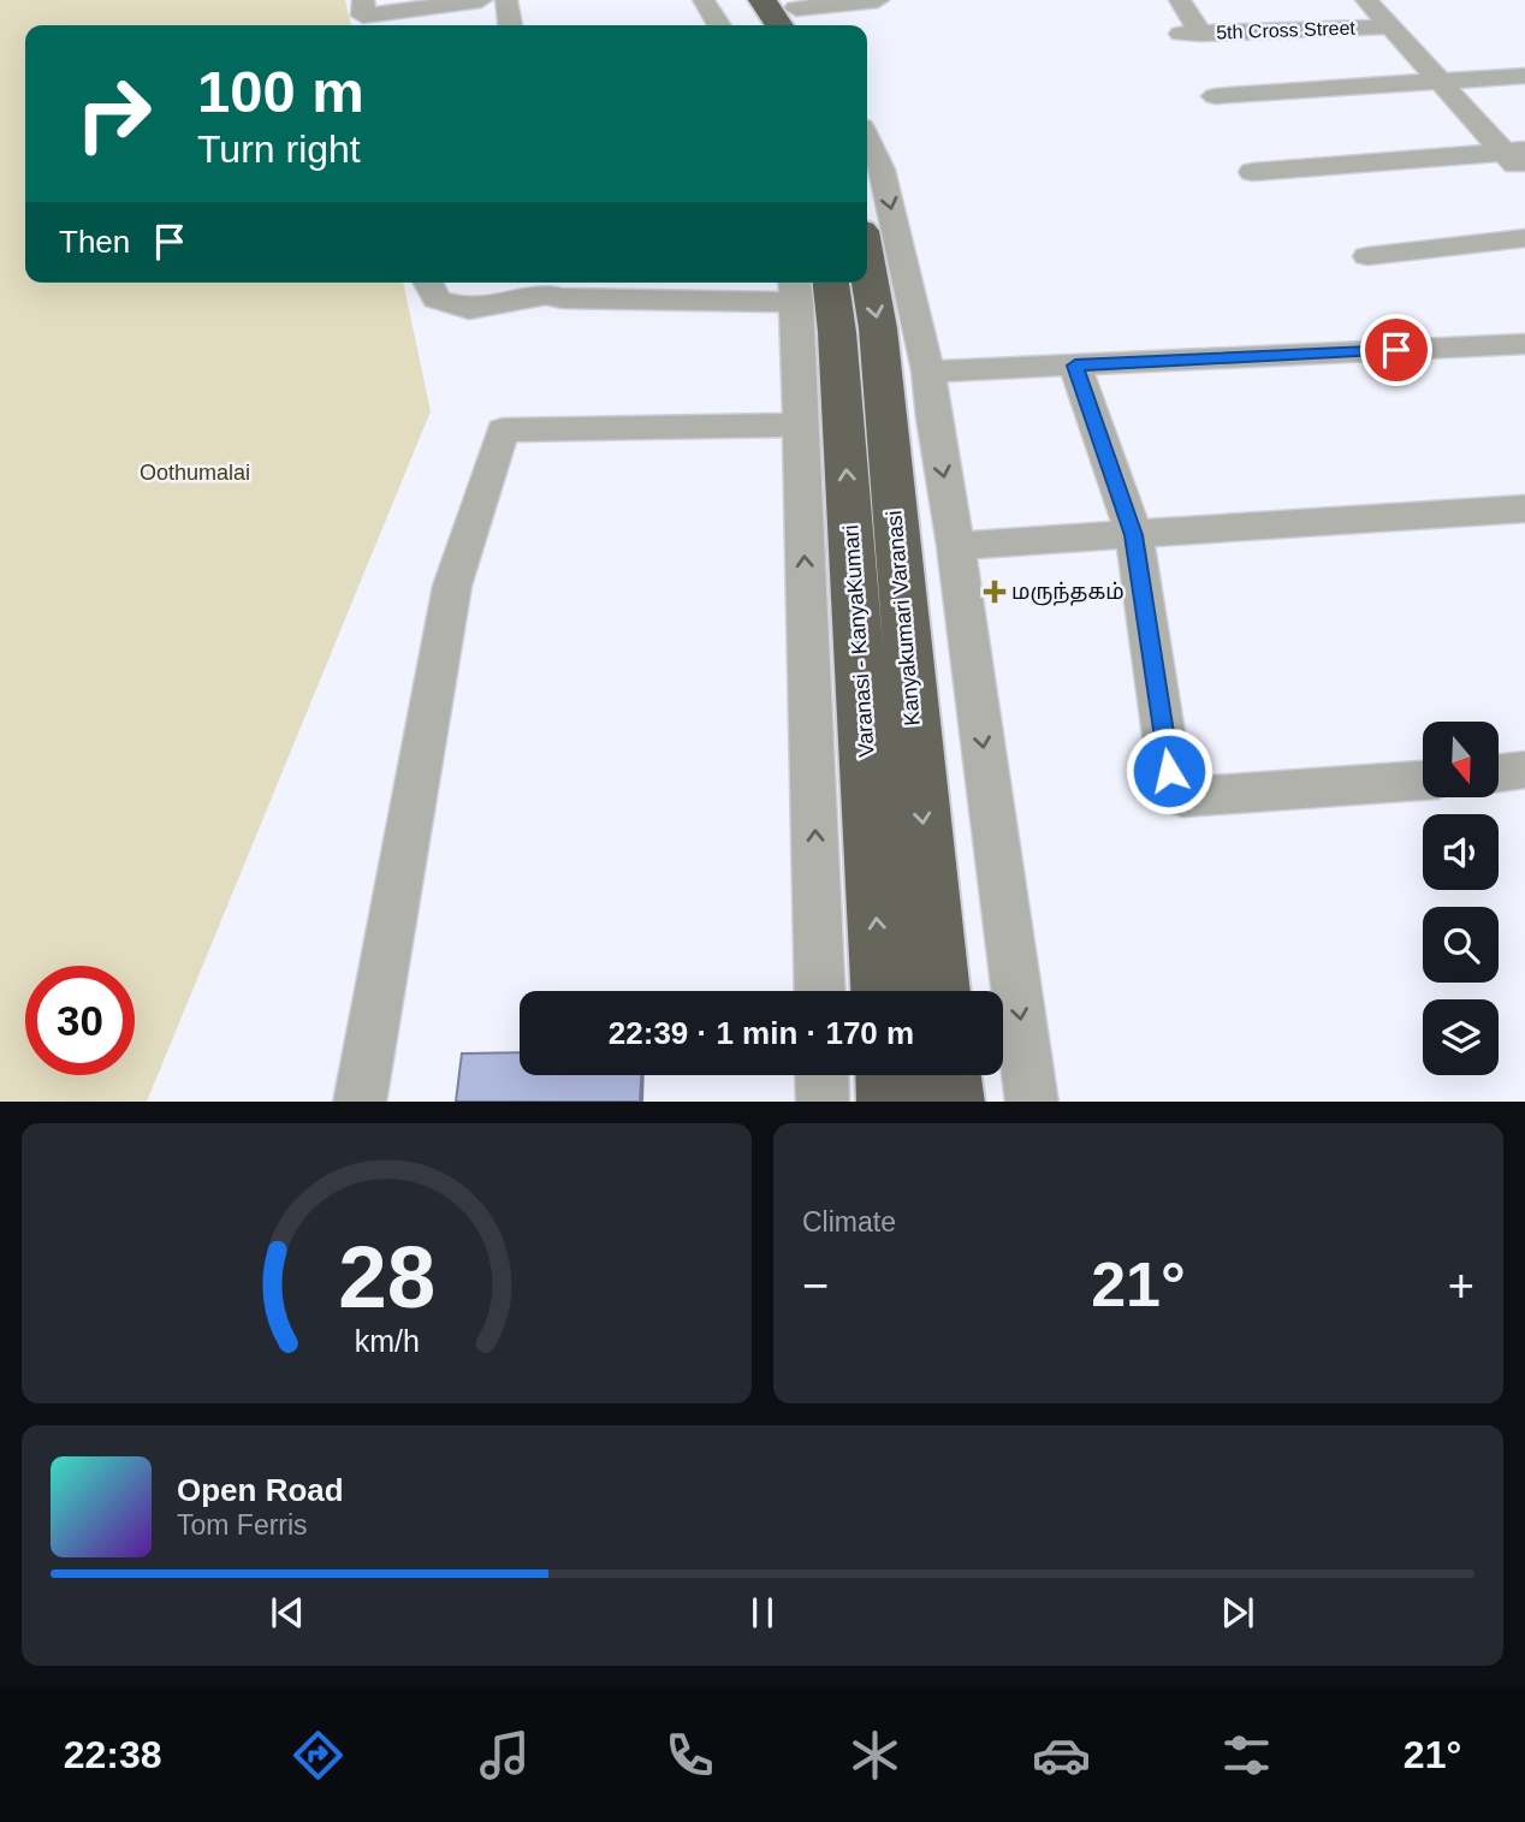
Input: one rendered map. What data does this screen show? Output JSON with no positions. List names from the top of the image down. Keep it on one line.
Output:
{"streets":{"highway":["Kanyakumari Varanasi","Varanasi - KanyaKumari"],"street":["5th Cross Street"]},"one_way":["Kanyakumari Varanasi","Varanasi - KanyaKumari"],"parks":["Oothumalai"],"places":{"health":["மருந்தகம்"]},"north":"bottom","page":{"turn":["100 m","Turn right"],"then":"Then","limit":"30","trip":"22:39 · 1 min · 170 m","tile":"Climate","heat":["−","21°","+"],"song":["Open Road","Tom Ferris"],"tabs":["22:38","21°"],"gauge":["28","km/h"]}}
